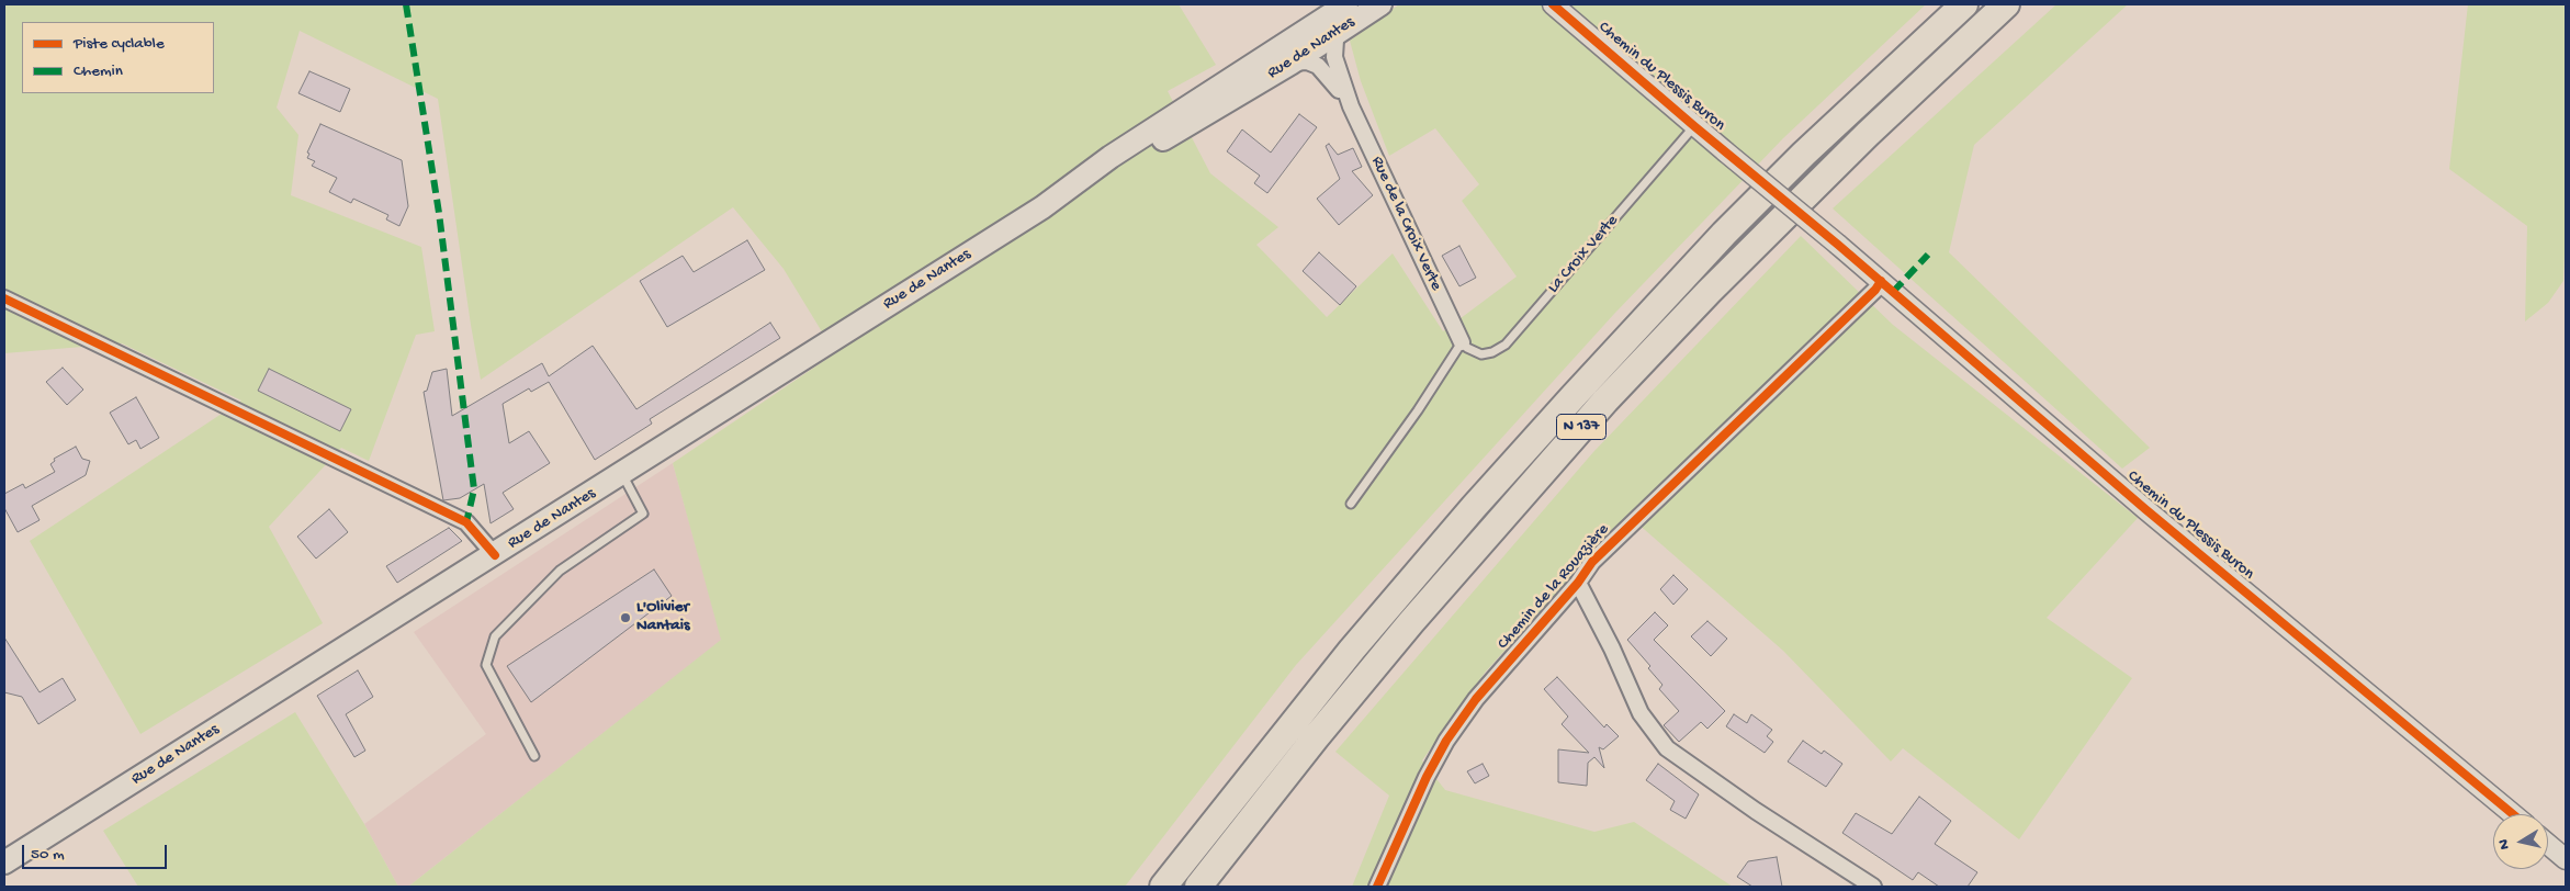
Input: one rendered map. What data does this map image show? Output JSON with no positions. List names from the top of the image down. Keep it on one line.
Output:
{"streets":{"highway":["N 137"],"main road":["Rue de Nantes"],"street":["Chemin du Plessis Buron","Rue de la Croix Verte","Chemin de la Rouazière"],"lane":["La Croix Verte"]},"crossings":[["Rue de Nantes","Rue de la Croix Verte"],["Chemin du Plessis Buron","La Croix Verte"],["Chemin du Plessis Buron","Chemin de la Rouazière"],["Rue de la Croix Verte","La Croix Verte"]],"places":["L'Olivier Nantais"],"legend":["Piste cyclable","Chemin"],"scale_bar":"50 m","north":"left"}
